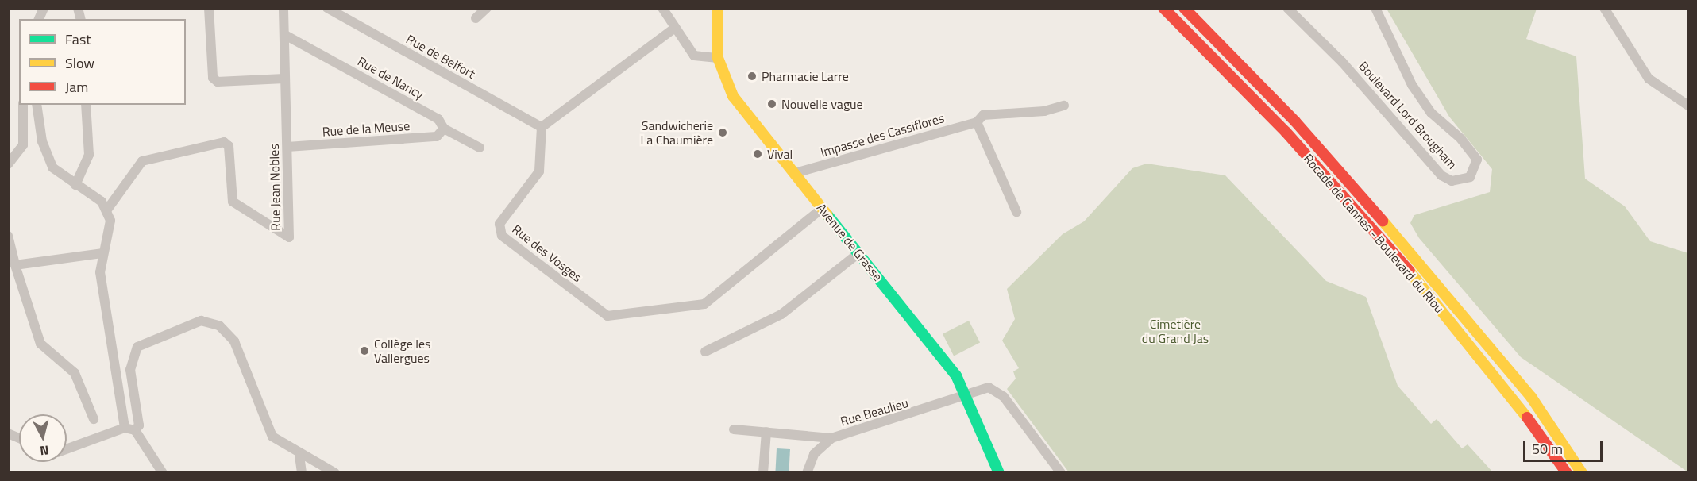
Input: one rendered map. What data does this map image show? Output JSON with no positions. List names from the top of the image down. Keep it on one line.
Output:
{"streets":{"main road":["Rocade de Cannes - Boulevard du Riou","Avenue de Grasse"],"street":["Rue de Belfort","Rue de Nancy","Boulevard Lord Brougham","Rue de la Meuse","Impasse des Cassiflores","Rue Jean Nobles","Rue des Vosges","Rue Beaulieu"]},"crossings":[["Rue de Belfort","Rue des Vosges"],["Rue de Nancy","Rue de la Meuse"],["Rue de Nancy","Rue Jean Nobles"],["Rue de la Meuse","Rue Jean Nobles"],["Impasse des Cassiflores","Avenue de Grasse"],["Avenue de Grasse","Rue des Vosges"],["Avenue de Grasse","Rue Beaulieu"]],"parks":["Cimetière du Grand Jas"],"places":["Pharmacie Larre","Nouvelle vague","Sandwicherie La Chaumière","Vival","Collège les Vallergues"],"legend":["Fast","Slow","Jam"],"scale_bar":"50 m","north":"bottom"}
